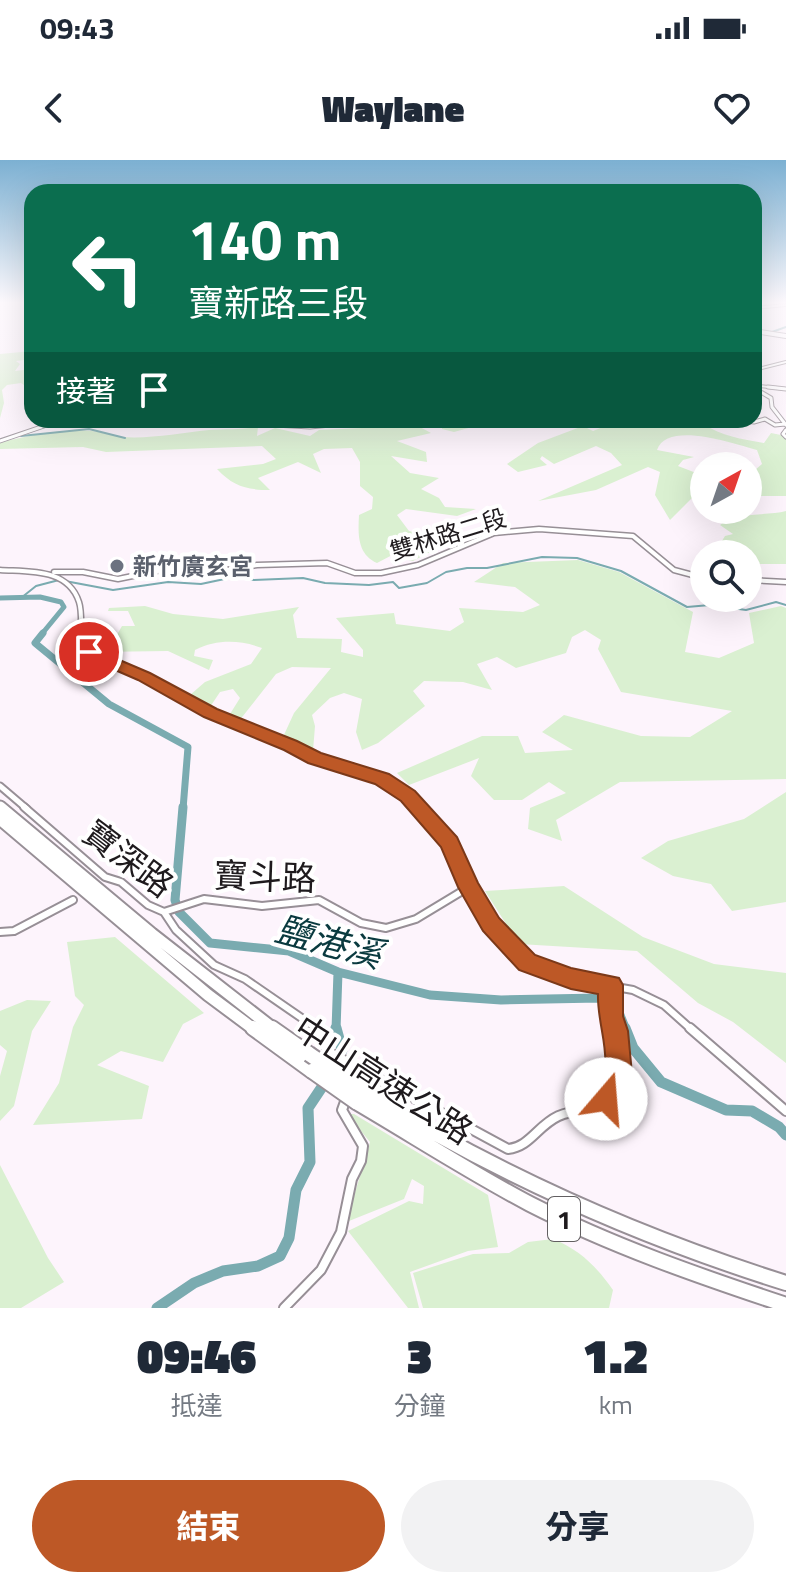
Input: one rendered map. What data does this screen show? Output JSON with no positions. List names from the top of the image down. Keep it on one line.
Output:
{"streets":{"highway":["中山高速公路","1"],"street":["雙林路二段","寶深路","寶斗路"]},"crossings":[["寶深路","寶斗路"]],"water":["鹽港溪"],"places":["新竹廣玄宮"],"north":"top right","page":{"status":"09:43","header":"Waylane","turn":["140 m","寶新路三段"],"then":"接著","eta":["09:46","抵達","3","分鐘","1.2","km"],"buttons":["結束","分享"]}}
